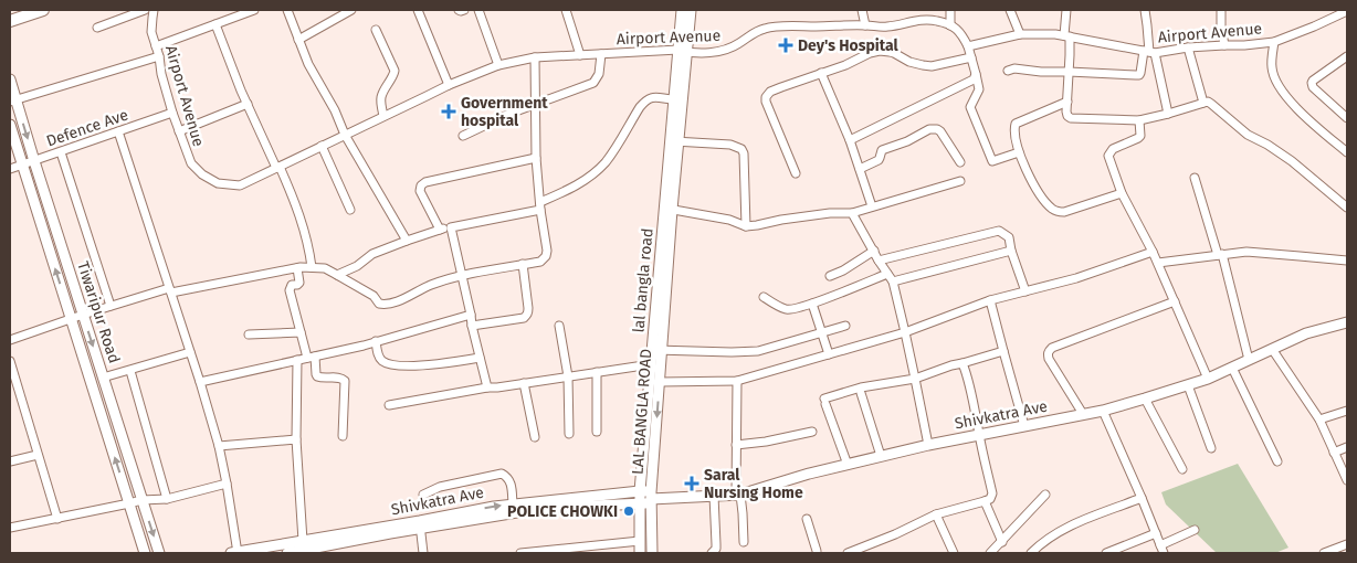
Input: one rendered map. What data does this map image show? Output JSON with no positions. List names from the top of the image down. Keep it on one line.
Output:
{"streets":{"street":["Airport Avenue","Defence Ave","lal bangla road","Tiwaripur Road","LAL BANGLA ROAD","Shivkatra Ave"]},"crossings":[["Airport Avenue","Defence Ave"],["Airport Avenue","lal bangla road"],["Defence Ave","Tiwaripur Road"],["lal bangla road","LAL BANGLA ROAD"],["lal bangla road","Shivkatra Ave"],["LAL BANGLA ROAD","Shivkatra Ave"]],"places":{"health":["Dey's Hospital","Government hospital","Saral Nursing Home"],"other":["POLICE CHOWKI"]}}
